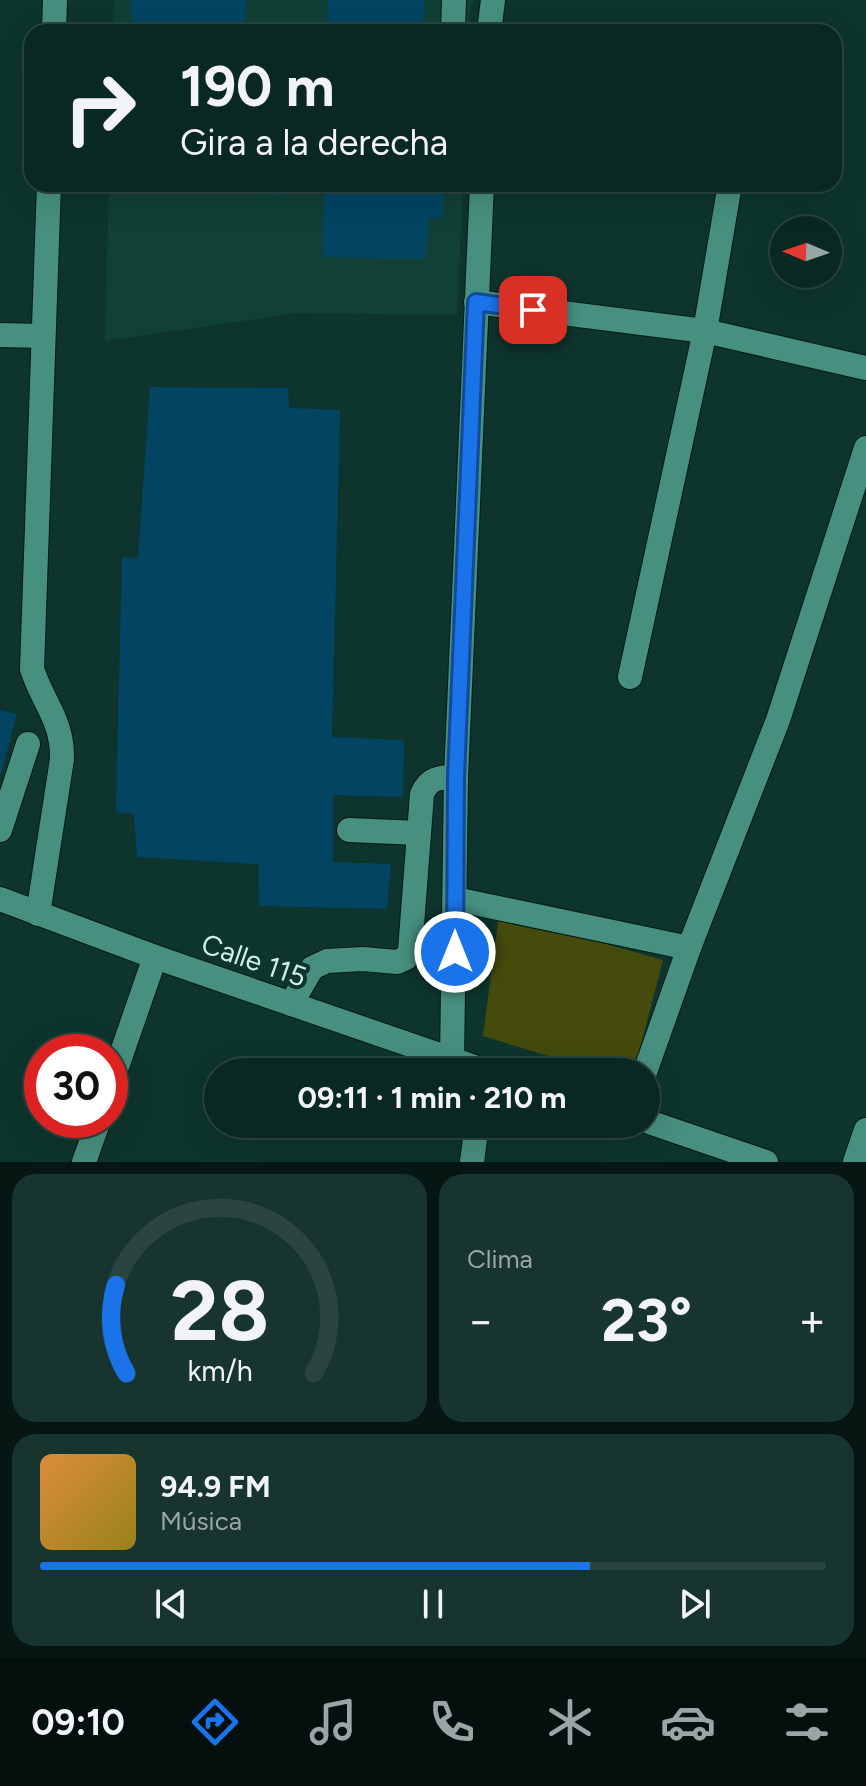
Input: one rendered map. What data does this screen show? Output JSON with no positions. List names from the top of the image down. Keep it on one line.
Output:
{"streets":{"street":["Calle 115"]},"north":"left","page":{"turn":["190 m","Gira a la derecha"],"limit":"30","trip":"09:11 · 1 min · 210 m","tile":"Clima","heat":["−","23°","+"],"song":["94.9 FM","Música"],"tabs":"09:10","gauge":["28","km/h"]}}
